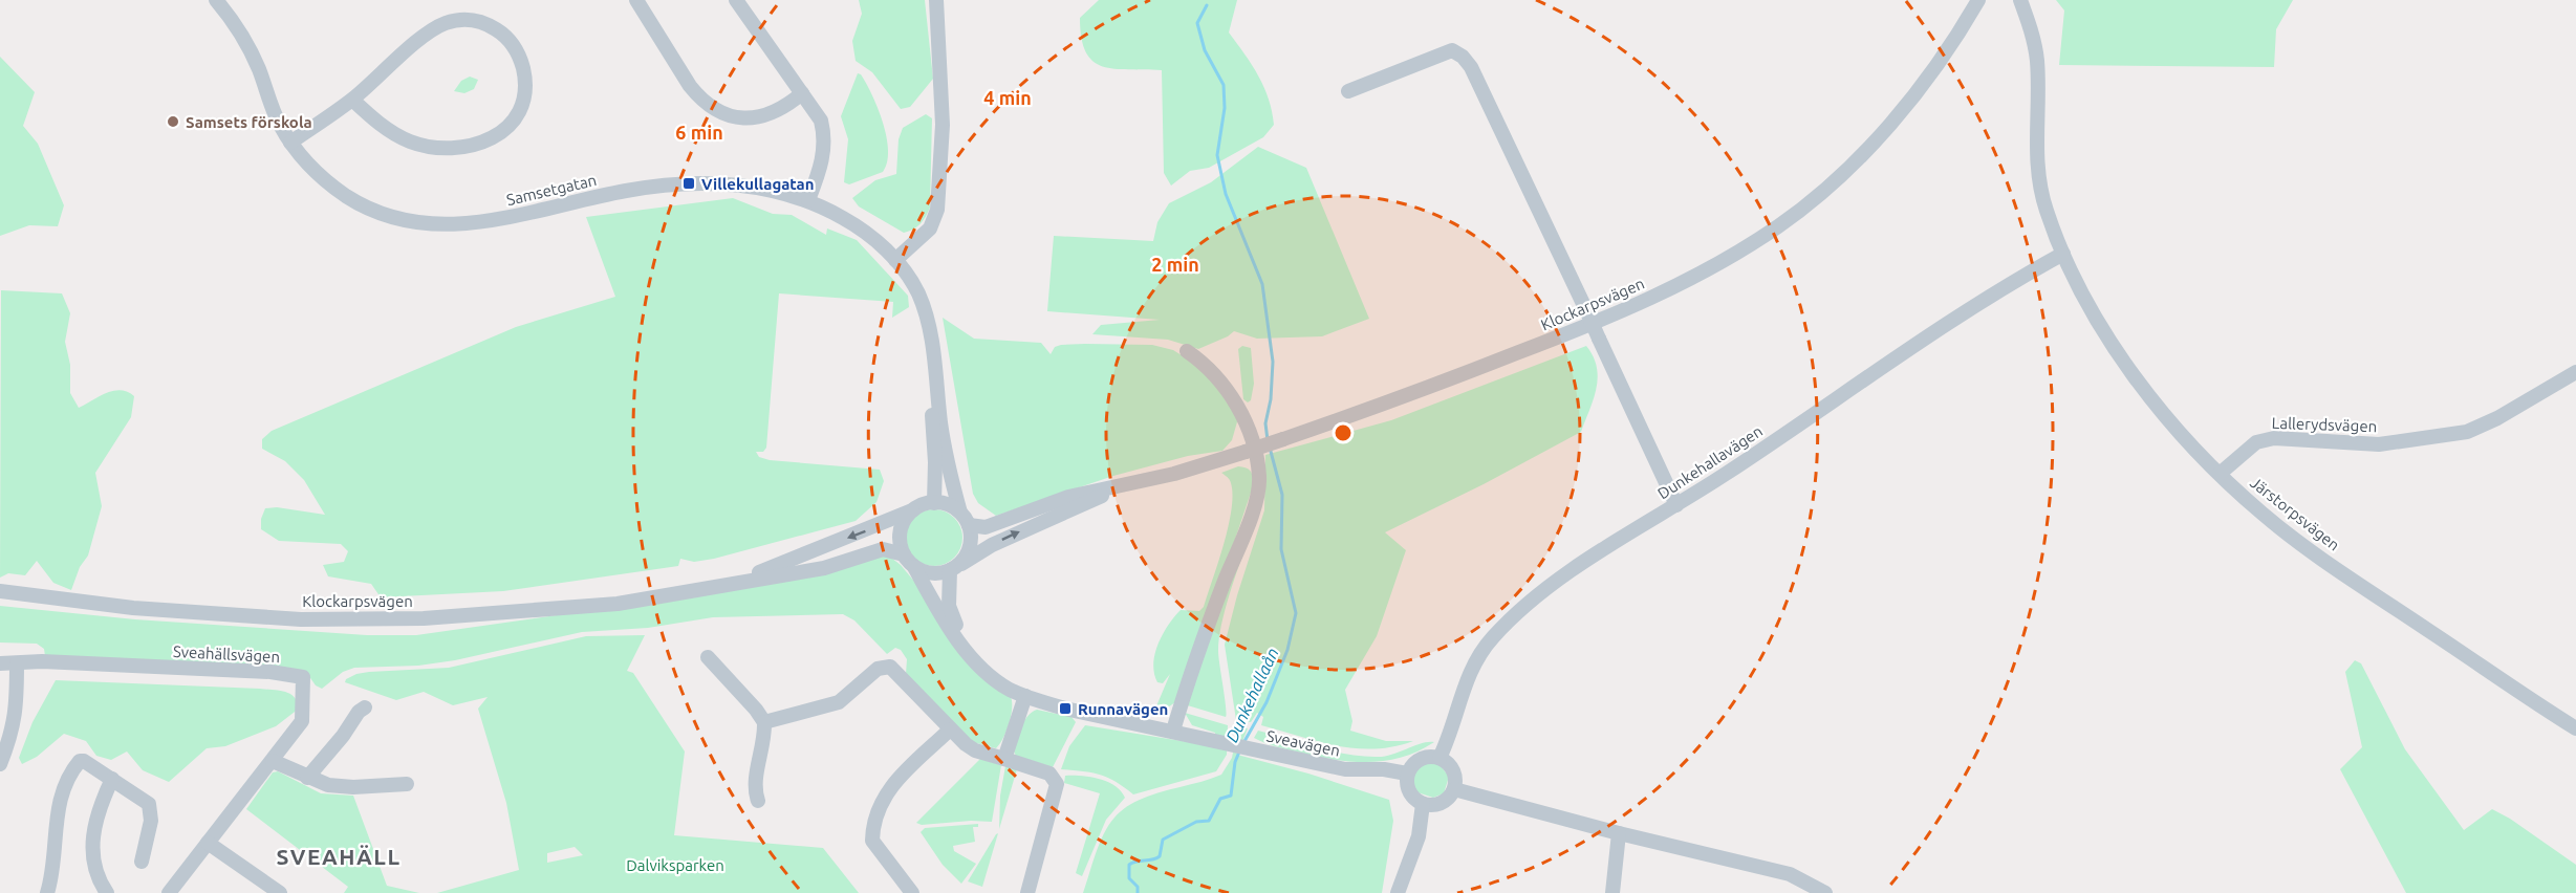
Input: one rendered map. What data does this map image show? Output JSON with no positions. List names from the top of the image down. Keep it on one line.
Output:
{"streets":{"street":["Samsetgatan","Klockarpsvägen","Lallerydsvägen","Dunkehallavägen","Järstorpsvägen","Sveahällsvägen","Sveavägen"]},"crossings":[["Lallerydsvägen","Järstorpsvägen"],["Dunkehallavägen","Järstorpsvägen"],["Dunkehallavägen","Sveavägen"]],"districts":["SVEAHÄLL"],"water":["Dunkehallaån"],"parks":["Dalviksparken"],"places":{"other":["Samsets förskola"],"transit":["Villekullagatan","Runnavägen"]},"rings":["4 min","6 min","2 min"]}
